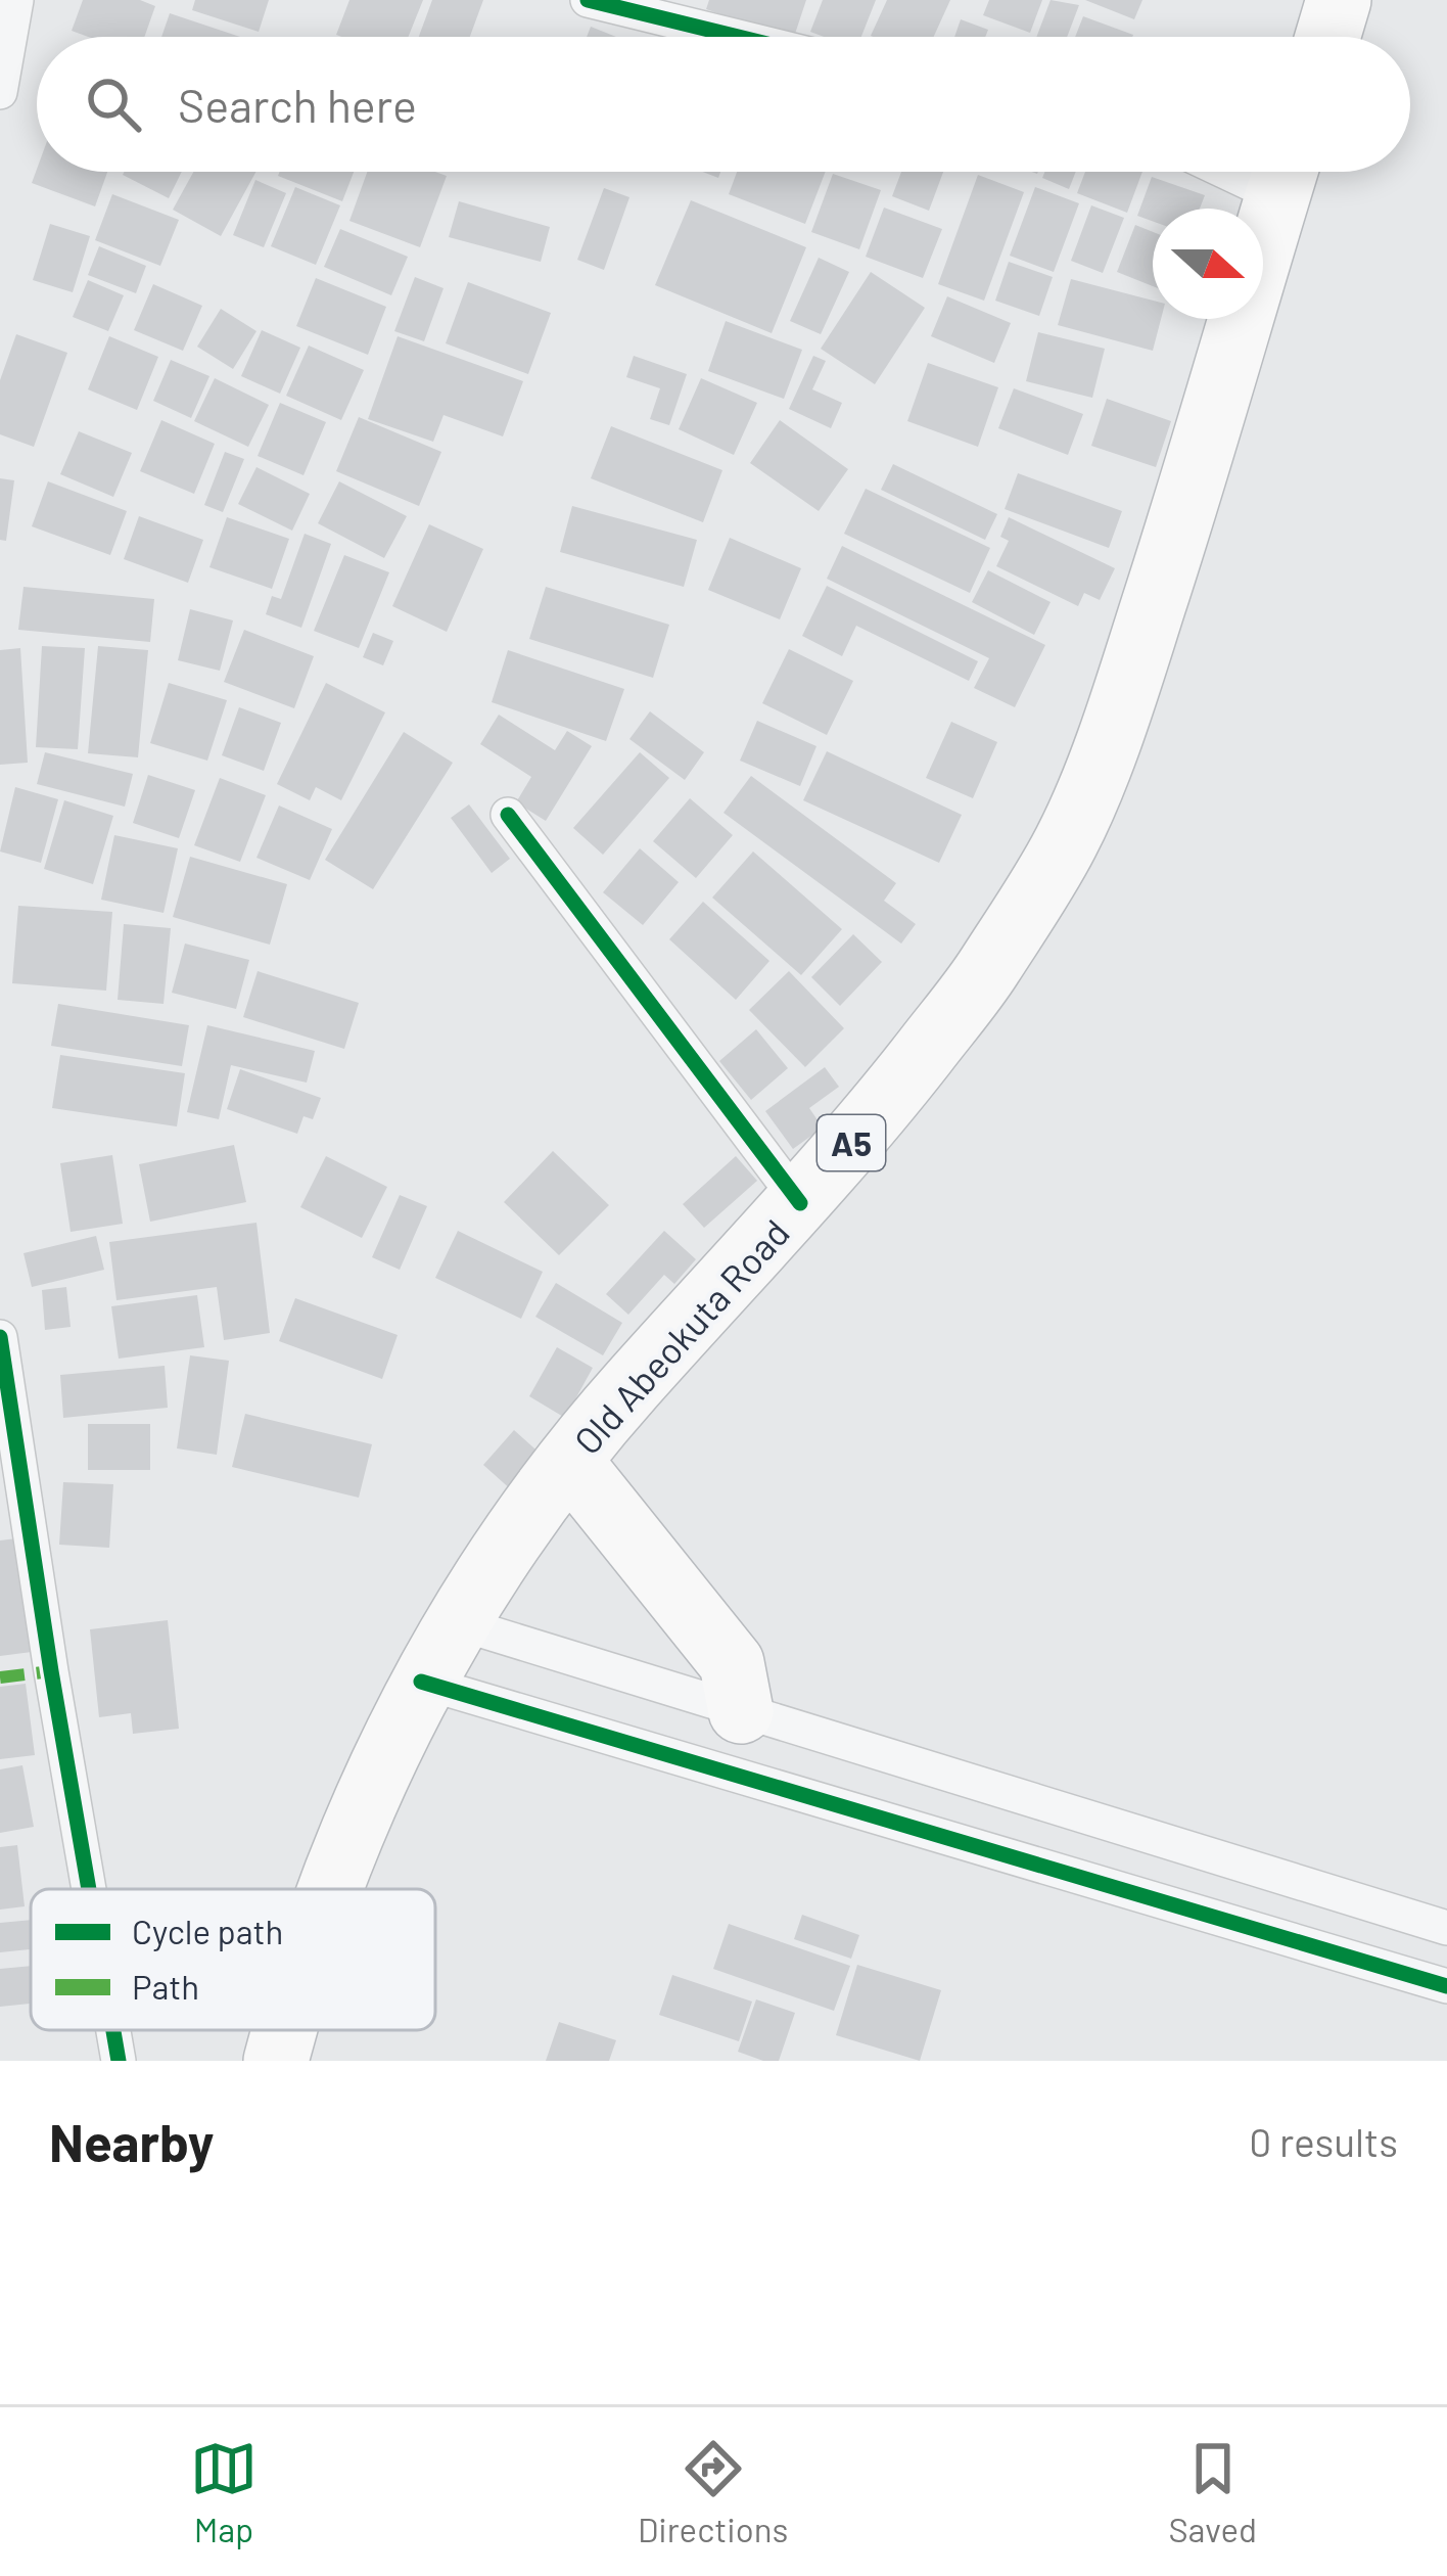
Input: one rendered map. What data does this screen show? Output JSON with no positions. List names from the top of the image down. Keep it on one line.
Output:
{"streets":{"highway":["A5","Old Abeokuta Road"]},"legend":["Cycle path","Path"],"north":"right","page":{"search":"Search here","heading":["Nearby","0 results"],"nav":["Map","Directions","Saved"]}}
